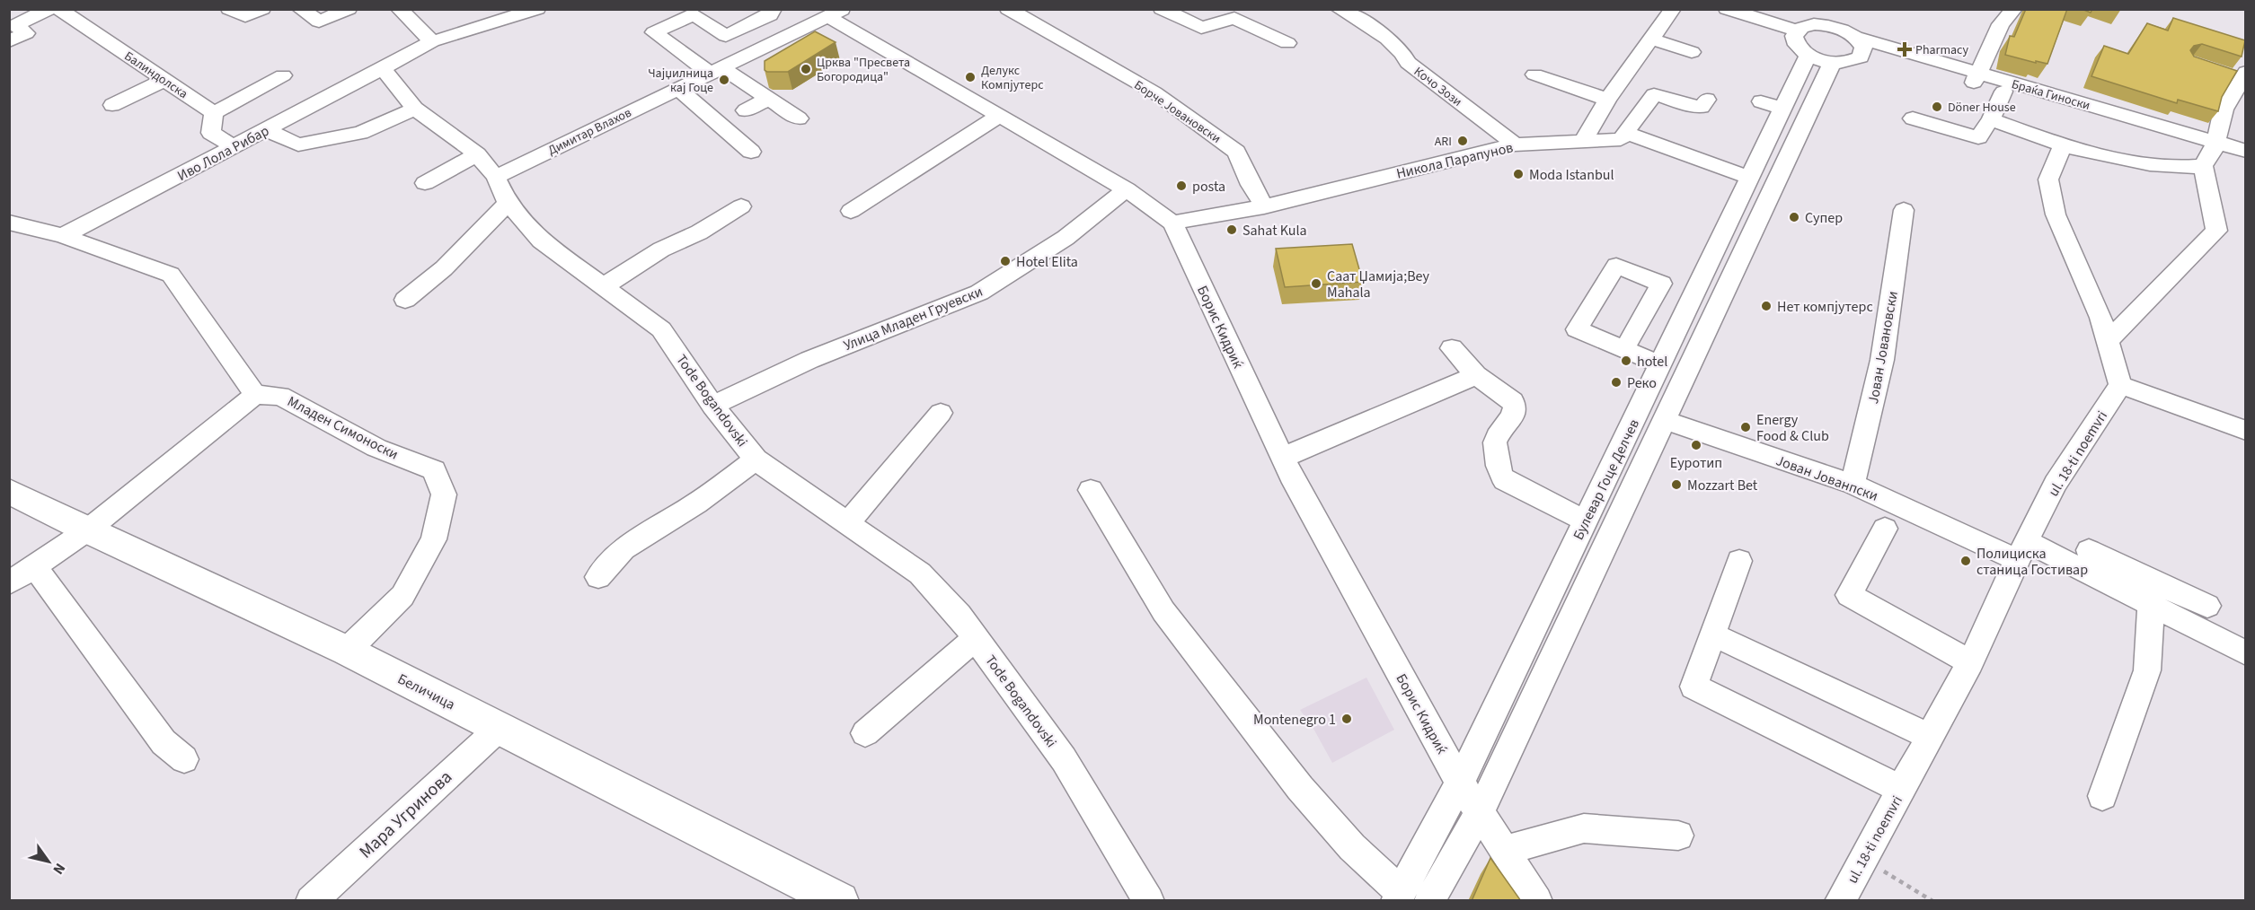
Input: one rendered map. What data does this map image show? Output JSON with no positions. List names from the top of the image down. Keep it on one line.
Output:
{"streets":{"main road":["Беличица"],"street":["Балиндолска","Кочо Зози","Браќа Гиноски","Борче Јовановски","Димитар Влахов","Иво Лола Рибар","Никола Парапунов","Улица Младен Груевски","Борис Кидриќ","Јован Јовановски","Tode Bogandovski","Младен Симоноски","ul. 18-ti noemvri","Јован Јованпски","Булевар Гоце Делчев","Мара Угринова"]},"crossings":[["Кочо Зози","Никола Парапунов"],["Борче Јовановски","Никола Парапунов"],["Димитар Влахов","Борис Кидриќ"],["Димитар Влахов","Tode Bogandovski"],["Иво Лола Рибар","Tode Bogandovski"],["Никола Парапунов","Борис Кидриќ"],["Улица Младен Груевски","Борис Кидриќ"],["Улица Младен Груевски","Tode Bogandovski"],["Борис Кидриќ","Булевар Гоце Делчев"],["Јован Јовановски","Јован Јованпски"],["Младен Симоноски","Беличица"],["ul. 18-ti noemvri","Јован Јованпски"],["Јован Јованпски","Булевар Гоце Делчев"],["Беличица","Мара Угринова"]],"places":{"health":["Pharmacy"],"other":["Црква \"Пресвета Богородица\"","Делукс Компјутерс","Чајџилница кај Гоце","Döner House","ARI","Moda Istanbul","posta","Супер","Sahat Kula","Hotel Elita","Саат Џамија;Bey Mahala","Нет компјутерс","hotel","Реко","Energy Food & Club","Еуротип","Mozzart Bet","Полициска станица Гостивар","Montenegro 1"]},"north":"bottom right"}
